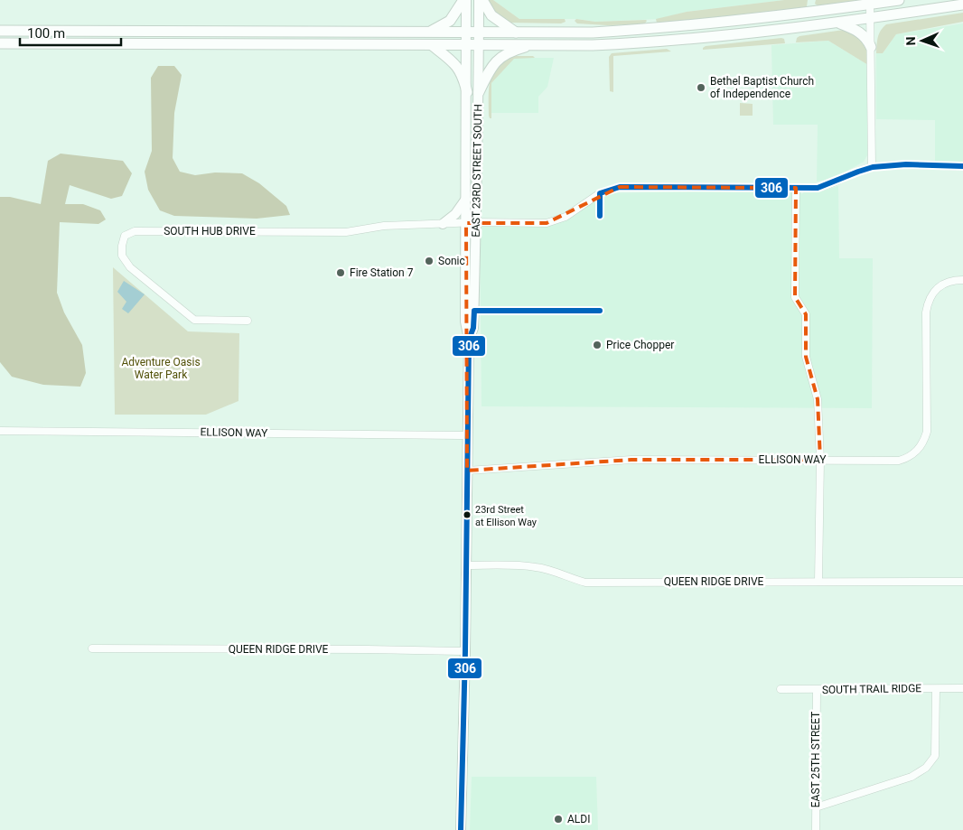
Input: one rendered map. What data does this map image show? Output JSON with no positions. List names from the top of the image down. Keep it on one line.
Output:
{"streets":{"main road":["EAST 23RD STREET SOUTH"],"street":["SOUTH HUB DRIVE","ELLISON WAY","QUEEN RIDGE DRIVE","SOUTH TRAIL RIDGE","EAST 25TH STREET"]},"crossings":[["EAST 23RD STREET SOUTH","SOUTH HUB DRIVE"],["EAST 23RD STREET SOUTH","ELLISON WAY"],["EAST 23RD STREET SOUTH","QUEEN RIDGE DRIVE"],["SOUTH TRAIL RIDGE","EAST 25TH STREET"]],"parks":["Adventure Oasis Water Park"],"places":["Bethel Baptist Church of Independence","Sonic","Fire Station 7","Price Chopper","23rd Street at Ellison Way","ALDI"],"lines":["transit line 306"],"scale_bar":"100 m","north":"left"}
